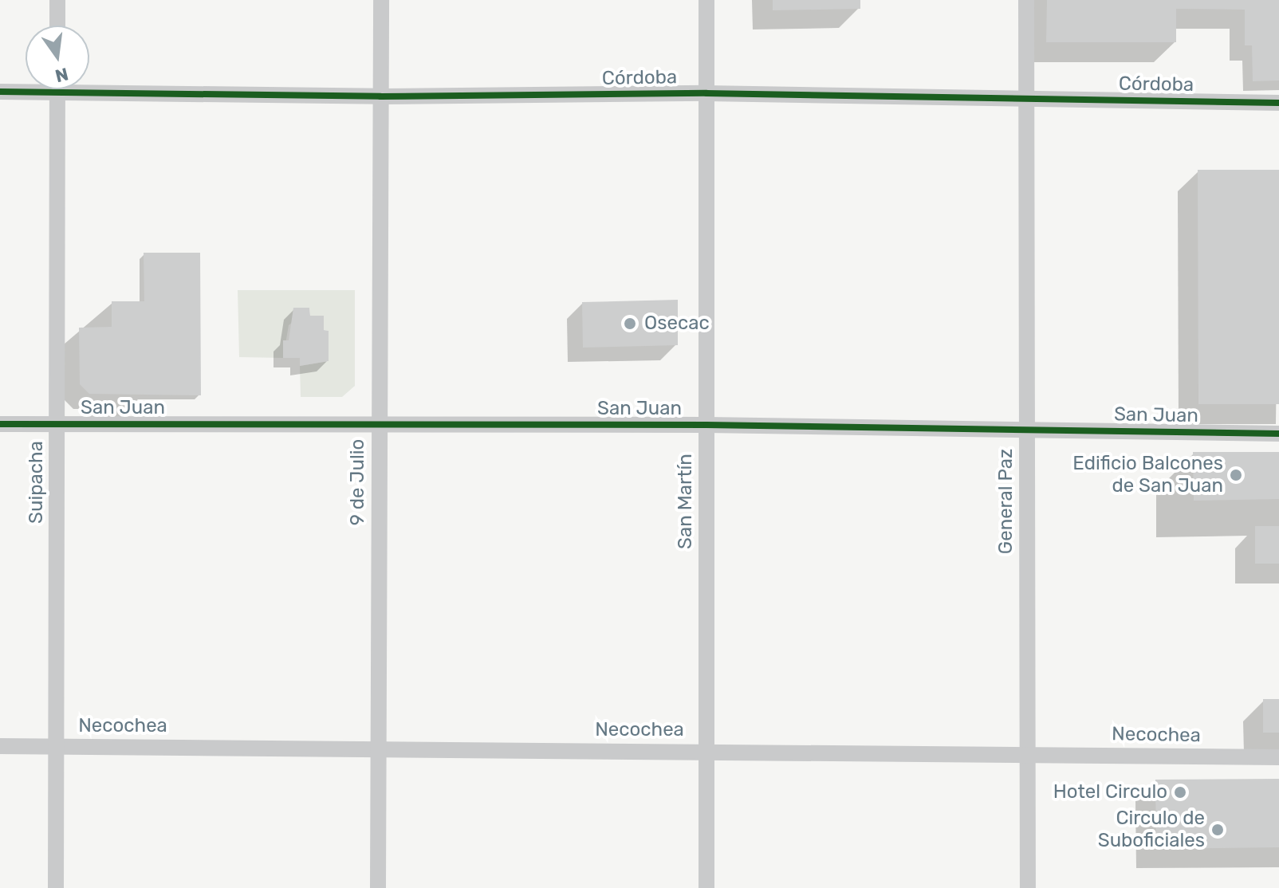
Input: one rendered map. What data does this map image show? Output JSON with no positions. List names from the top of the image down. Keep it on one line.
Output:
{"streets":{"street":["Córdoba","San Juan","Suipacha","9 de Julio","San Martín","General Paz","Necochea"]},"crossings":[["Córdoba","9 de Julio"],["Córdoba","San Martín"],["Córdoba","General Paz"],["San Juan","Suipacha"],["San Juan","9 de Julio"],["San Juan","San Martín"],["San Juan","General Paz"],["Suipacha","Necochea"],["9 de Julio","Necochea"],["San Martín","Necochea"],["General Paz","Necochea"]],"places":["Osecac","Edificio Balcones de San Juan","Hotel Circulo","Circulo de Suboficiales"],"north":"bottom"}
